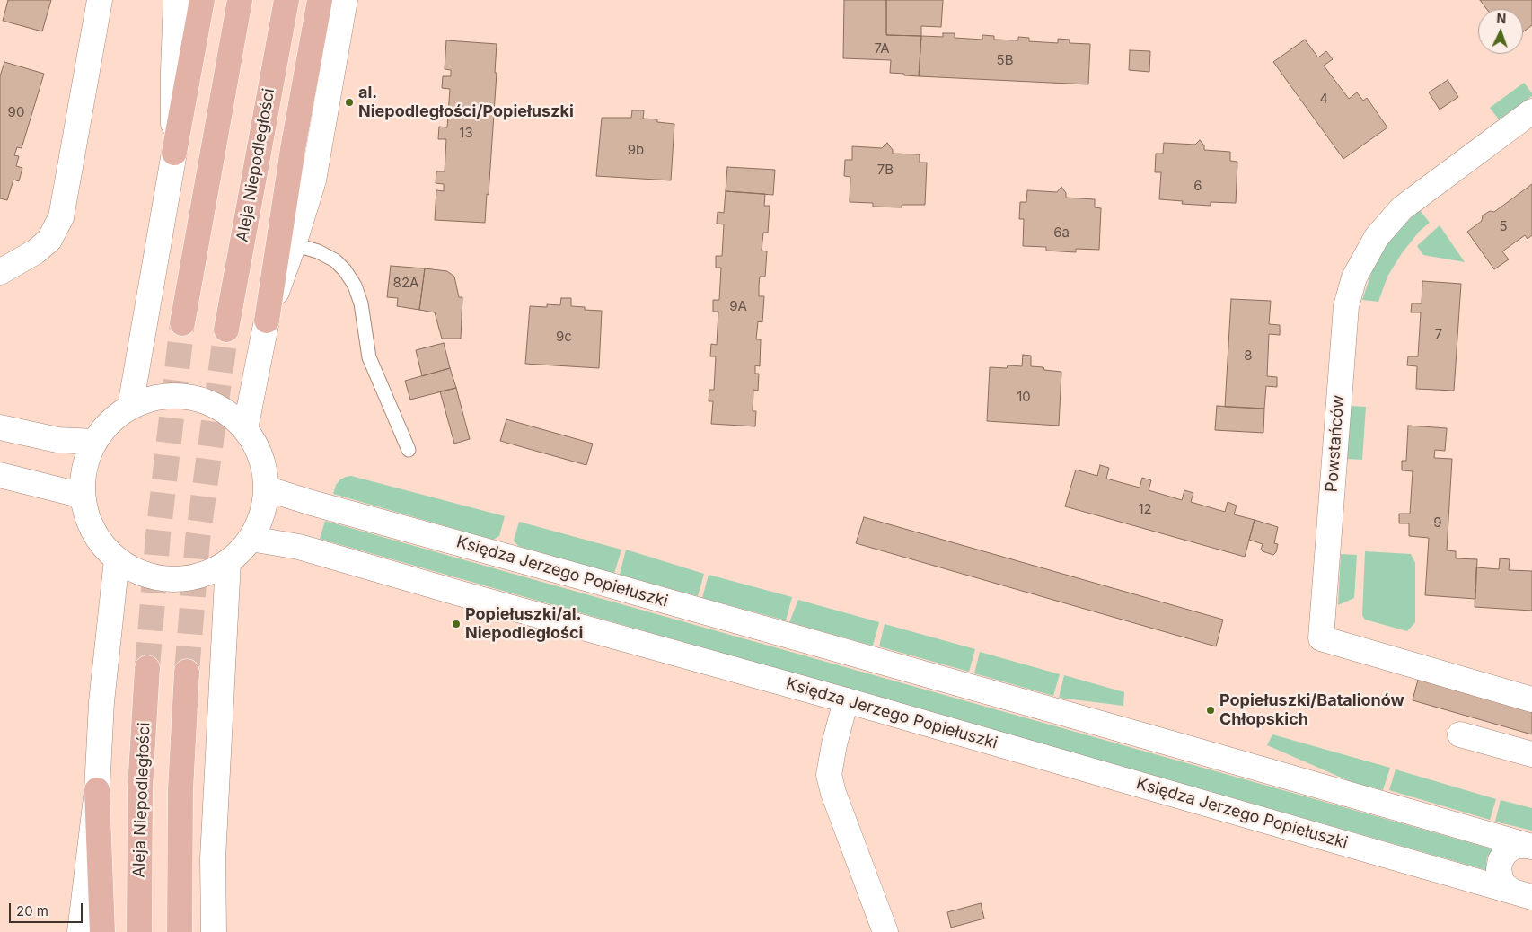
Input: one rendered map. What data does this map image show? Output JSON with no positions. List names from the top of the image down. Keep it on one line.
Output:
{"streets":{"main road":["Aleja Niepodległości","Powstańców","Księdza Jerzego Popiełuszki"]},"places":["al. Niepodległości/Popiełuszki","Popiełuszki/al. Niepodległości","Popiełuszki/Batalionów Chłopskich"],"house_numbers":["7A","5B","4","90","13","9b","7B","6","5","6a","82A","9A","7","9c","8","10","12","9"],"scale_bar":"20 m","north":"top"}
